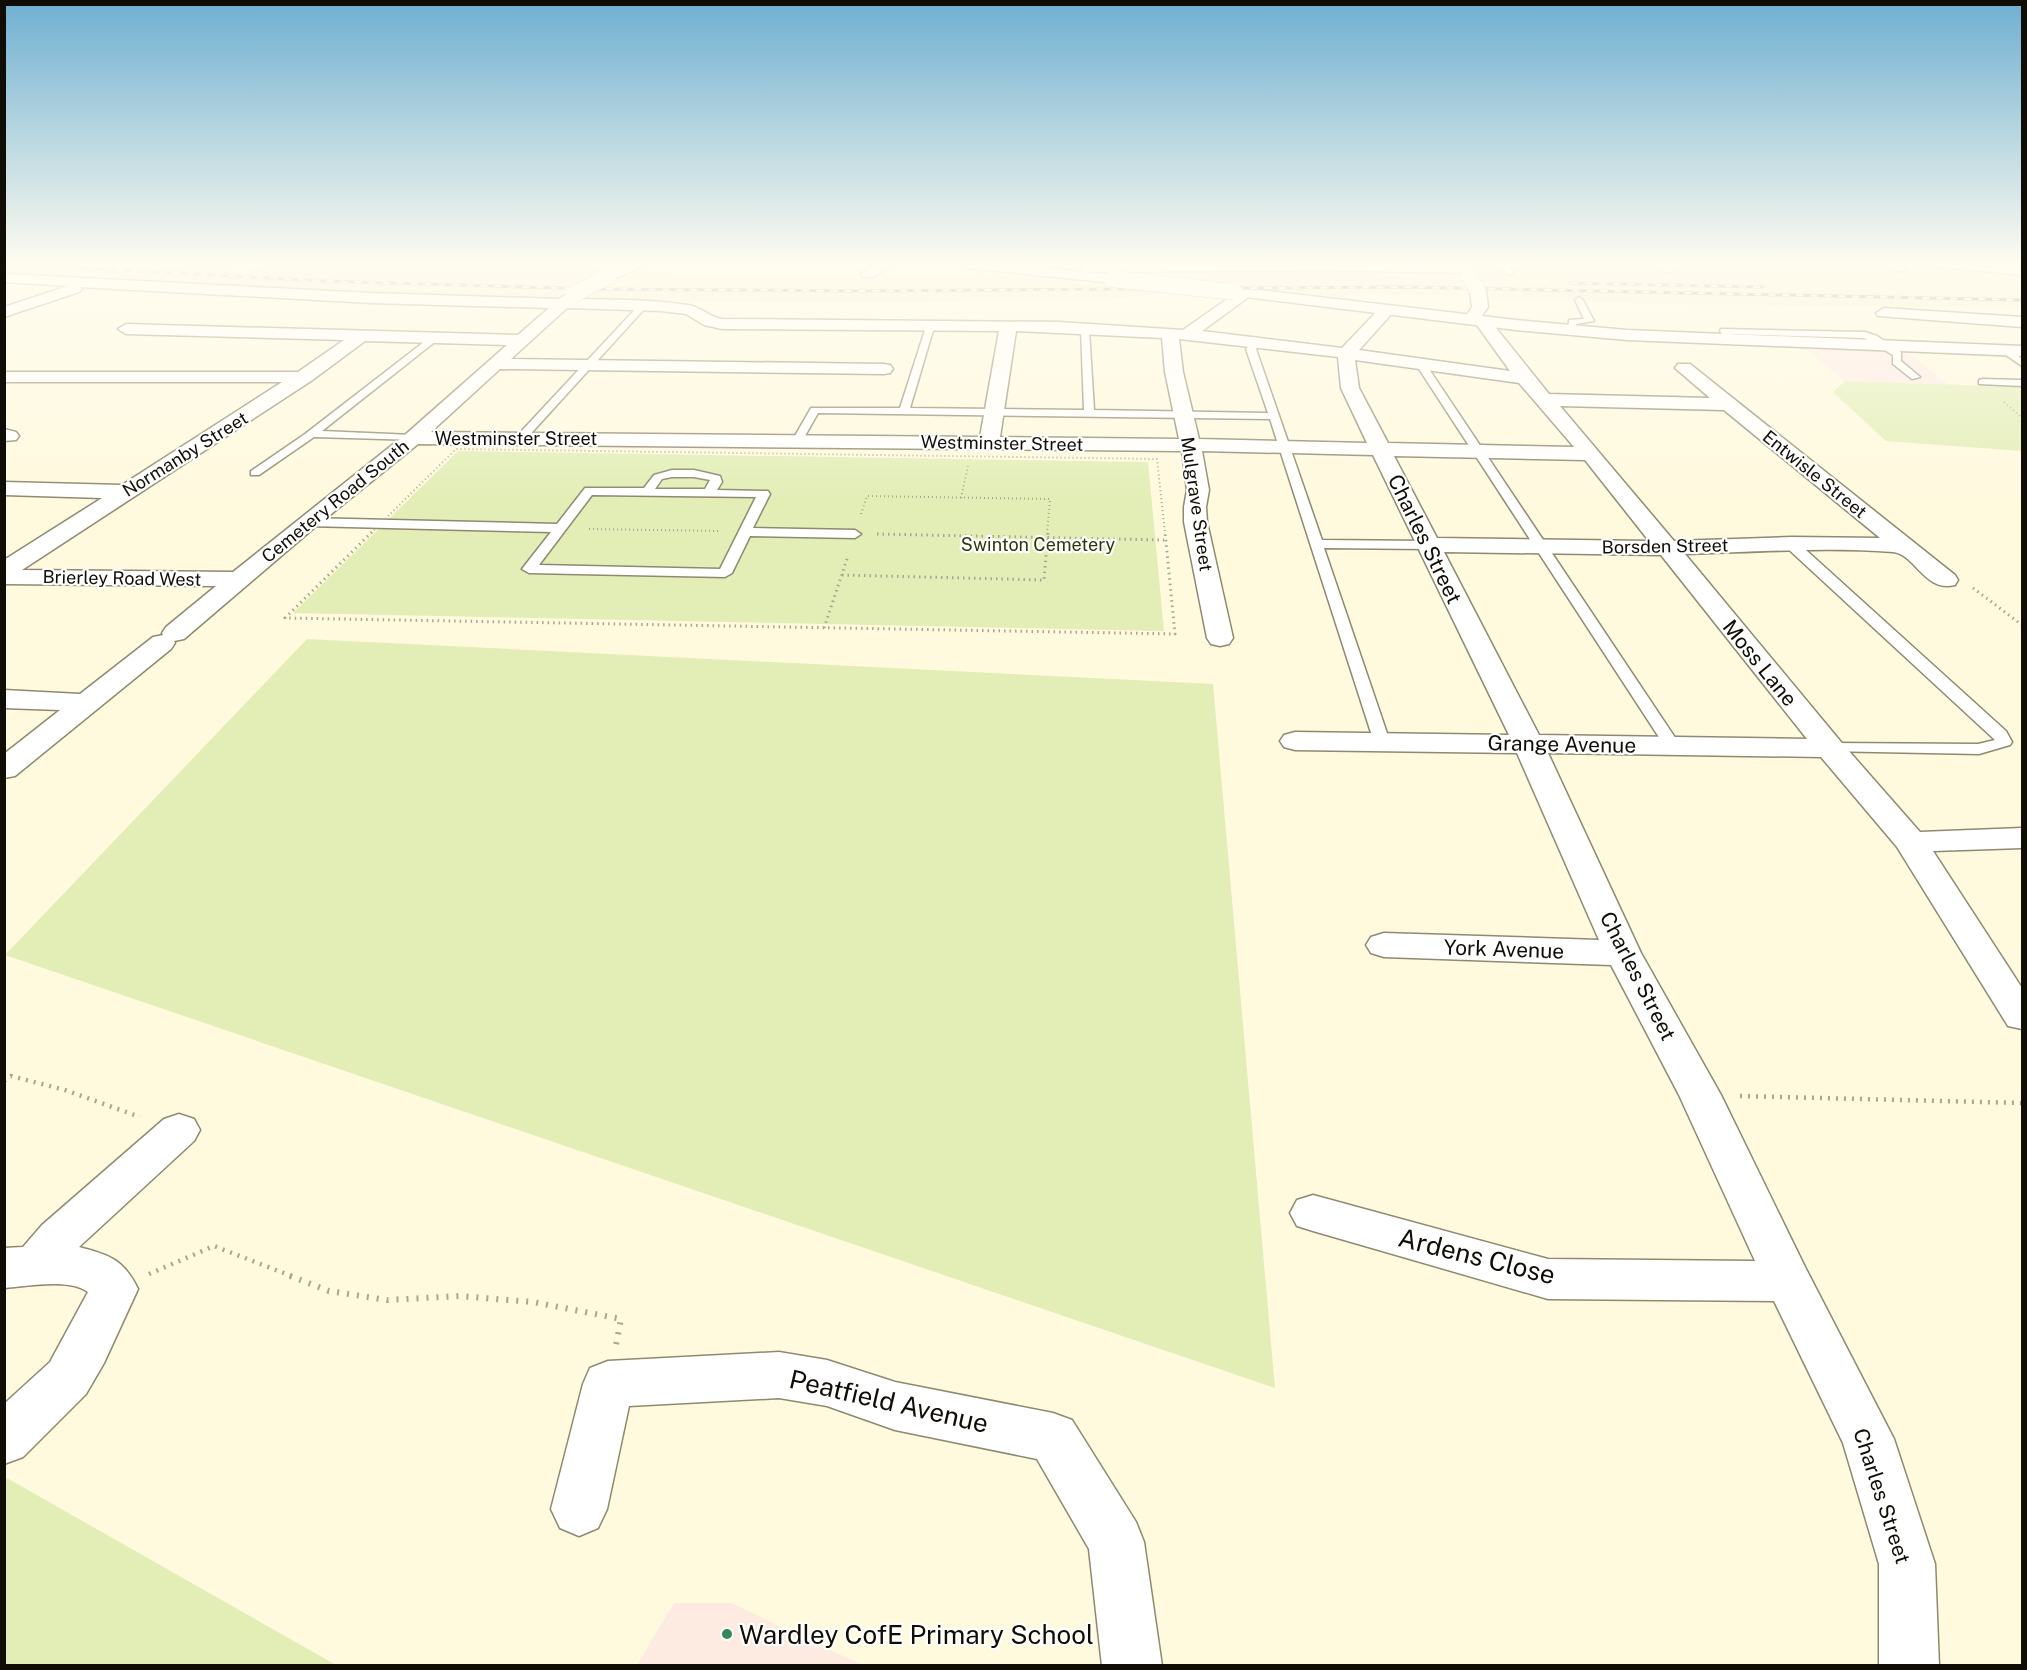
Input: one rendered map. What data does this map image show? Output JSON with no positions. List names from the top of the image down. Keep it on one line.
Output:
{"streets":{"street":["Westminster Street","Normanby Street","Entwisle Street","Cemetery Road South","Mulgrave Street","Charles Street","Borsden Street","Brierley Road West","Moss Lane","Grange Avenue","York Avenue","Ardens Close","Peatfield Avenue"]},"crossings":[["Westminster Street","Cemetery Road South"],["Westminster Street","Mulgrave Street"],["Westminster Street","Charles Street"],["Westminster Street","Moss Lane"],["Entwisle Street","Borsden Street"],["Cemetery Road South","Brierley Road West"],["Charles Street","Borsden Street"],["Charles Street","Grange Avenue"],["Charles Street","York Avenue"],["Charles Street","Ardens Close"],["Borsden Street","Moss Lane"],["Moss Lane","Grange Avenue"]],"parks":["Swinton Cemetery"],"places":["Wardley CofE Primary School"]}
